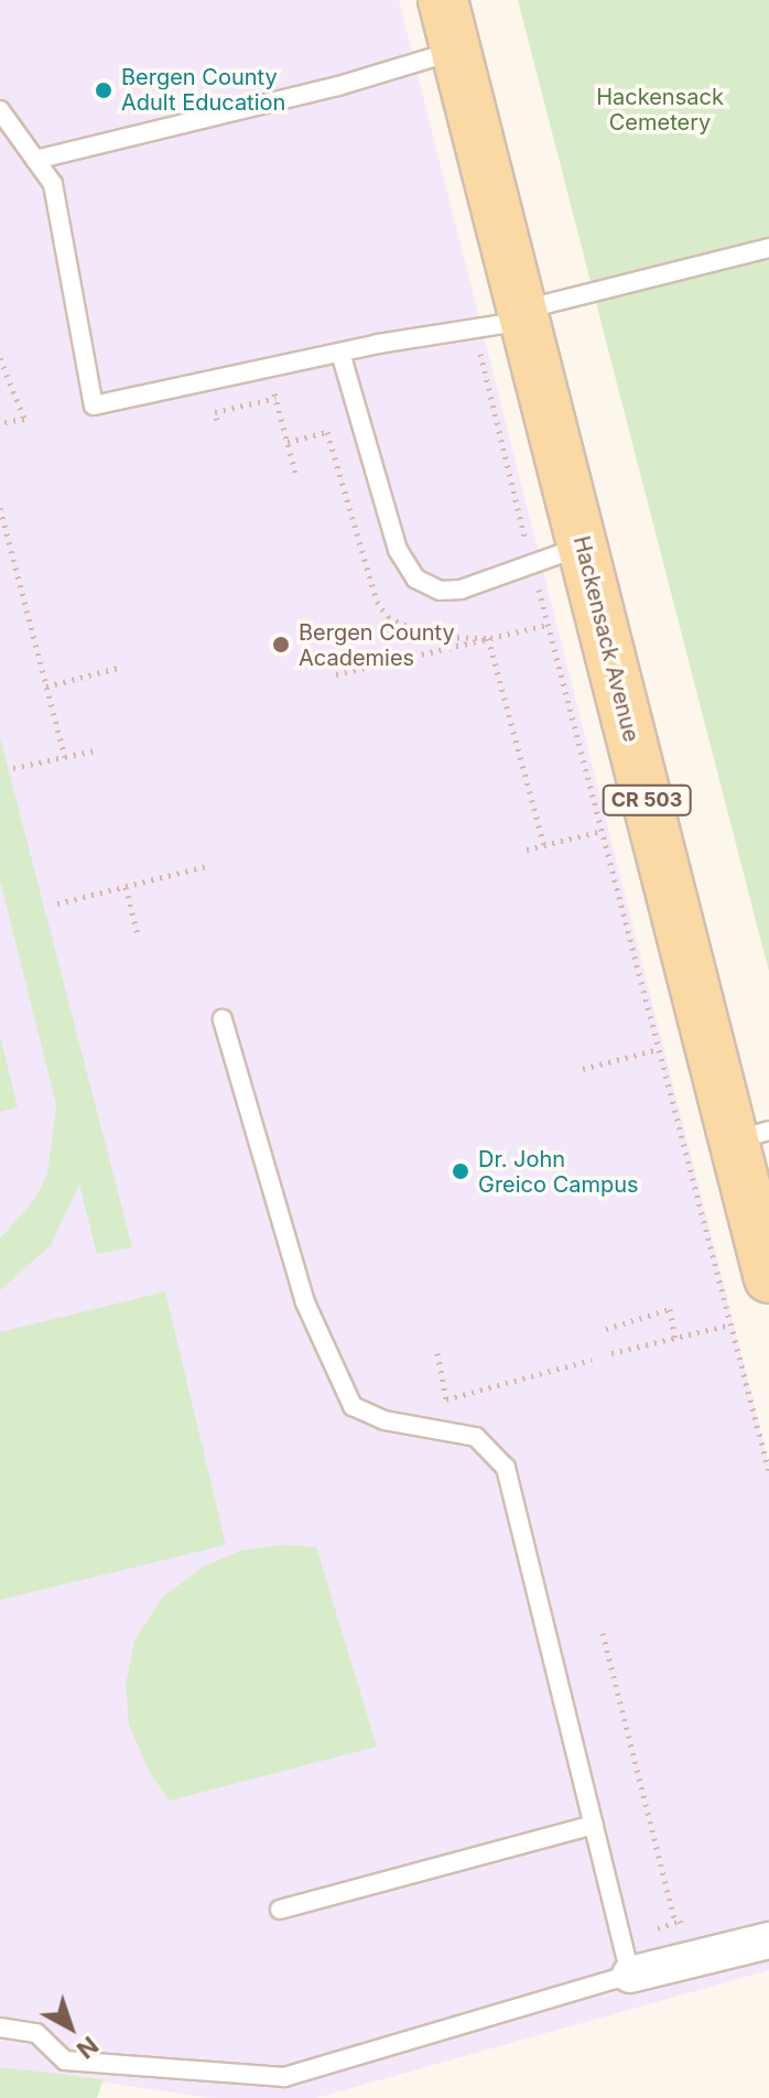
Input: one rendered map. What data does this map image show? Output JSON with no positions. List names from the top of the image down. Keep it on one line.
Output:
{"streets":{"main road":["Hackensack Avenue","CR 503"]},"parks":["Hackensack Cemetery"],"places":["Bergen County Adult Education","Bergen County Academies","Dr. John Greico Campus"],"north":"bottom right"}
